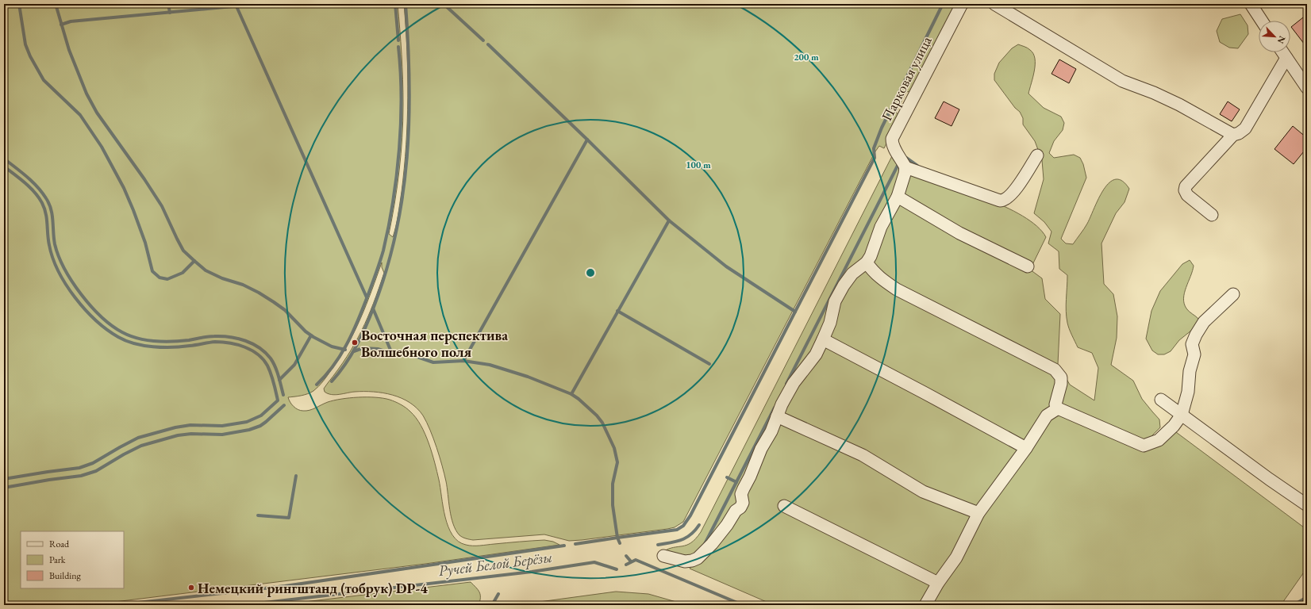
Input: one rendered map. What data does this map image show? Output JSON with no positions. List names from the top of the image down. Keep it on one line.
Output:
{"streets":{"street":["Парковая улица"]},"water":["Ручей Белой Берёзы"],"places":["Восточная перспектива Волшебного поля","Немецкий рингштанд (тобрук) DP-4"],"legend":["Road","Park","Building"],"north":"bottom right","rings":["200 m","100 m"]}
